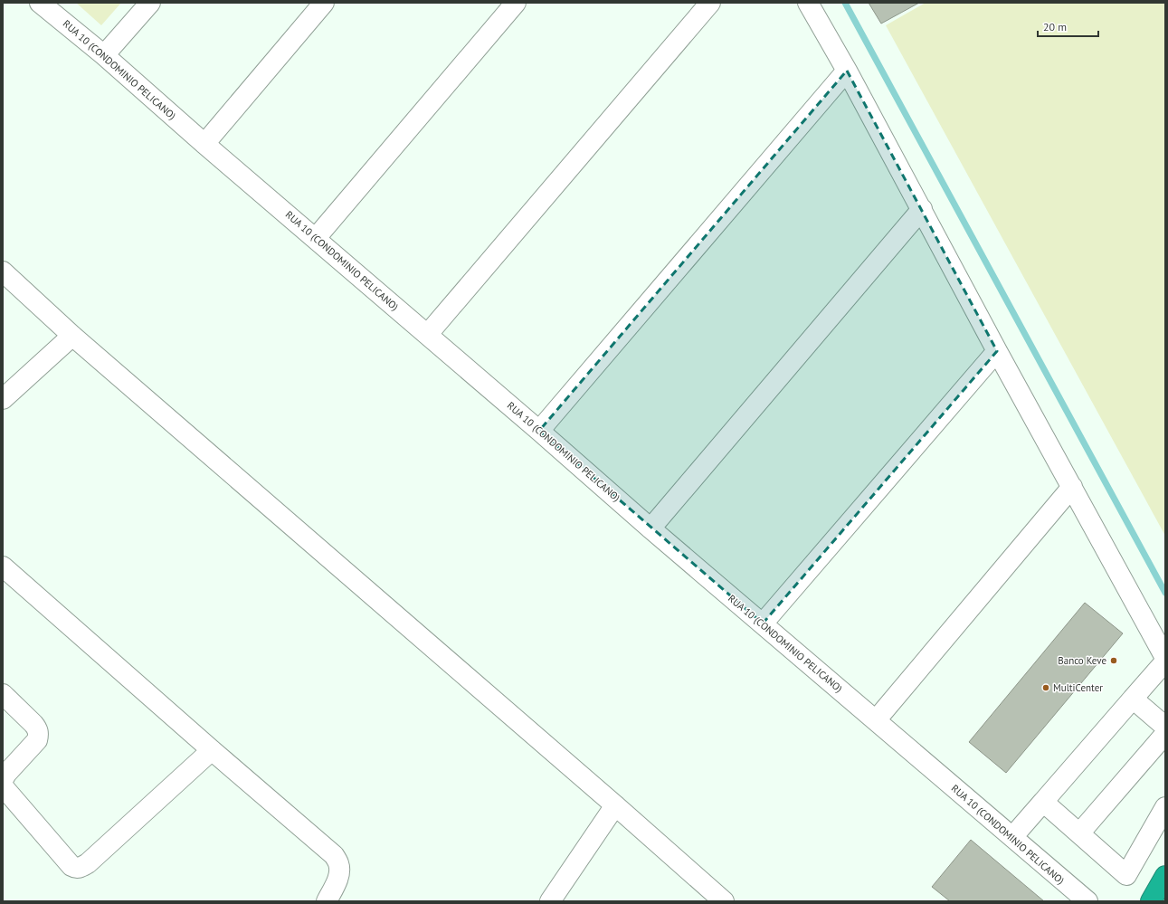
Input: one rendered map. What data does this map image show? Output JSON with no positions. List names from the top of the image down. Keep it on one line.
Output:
{"streets":{"street":["RUA 10 (CONDOMINIO PELICANO)"]},"places":["Banco Keve","MultiCenter"],"scale_bar":"20 m"}
